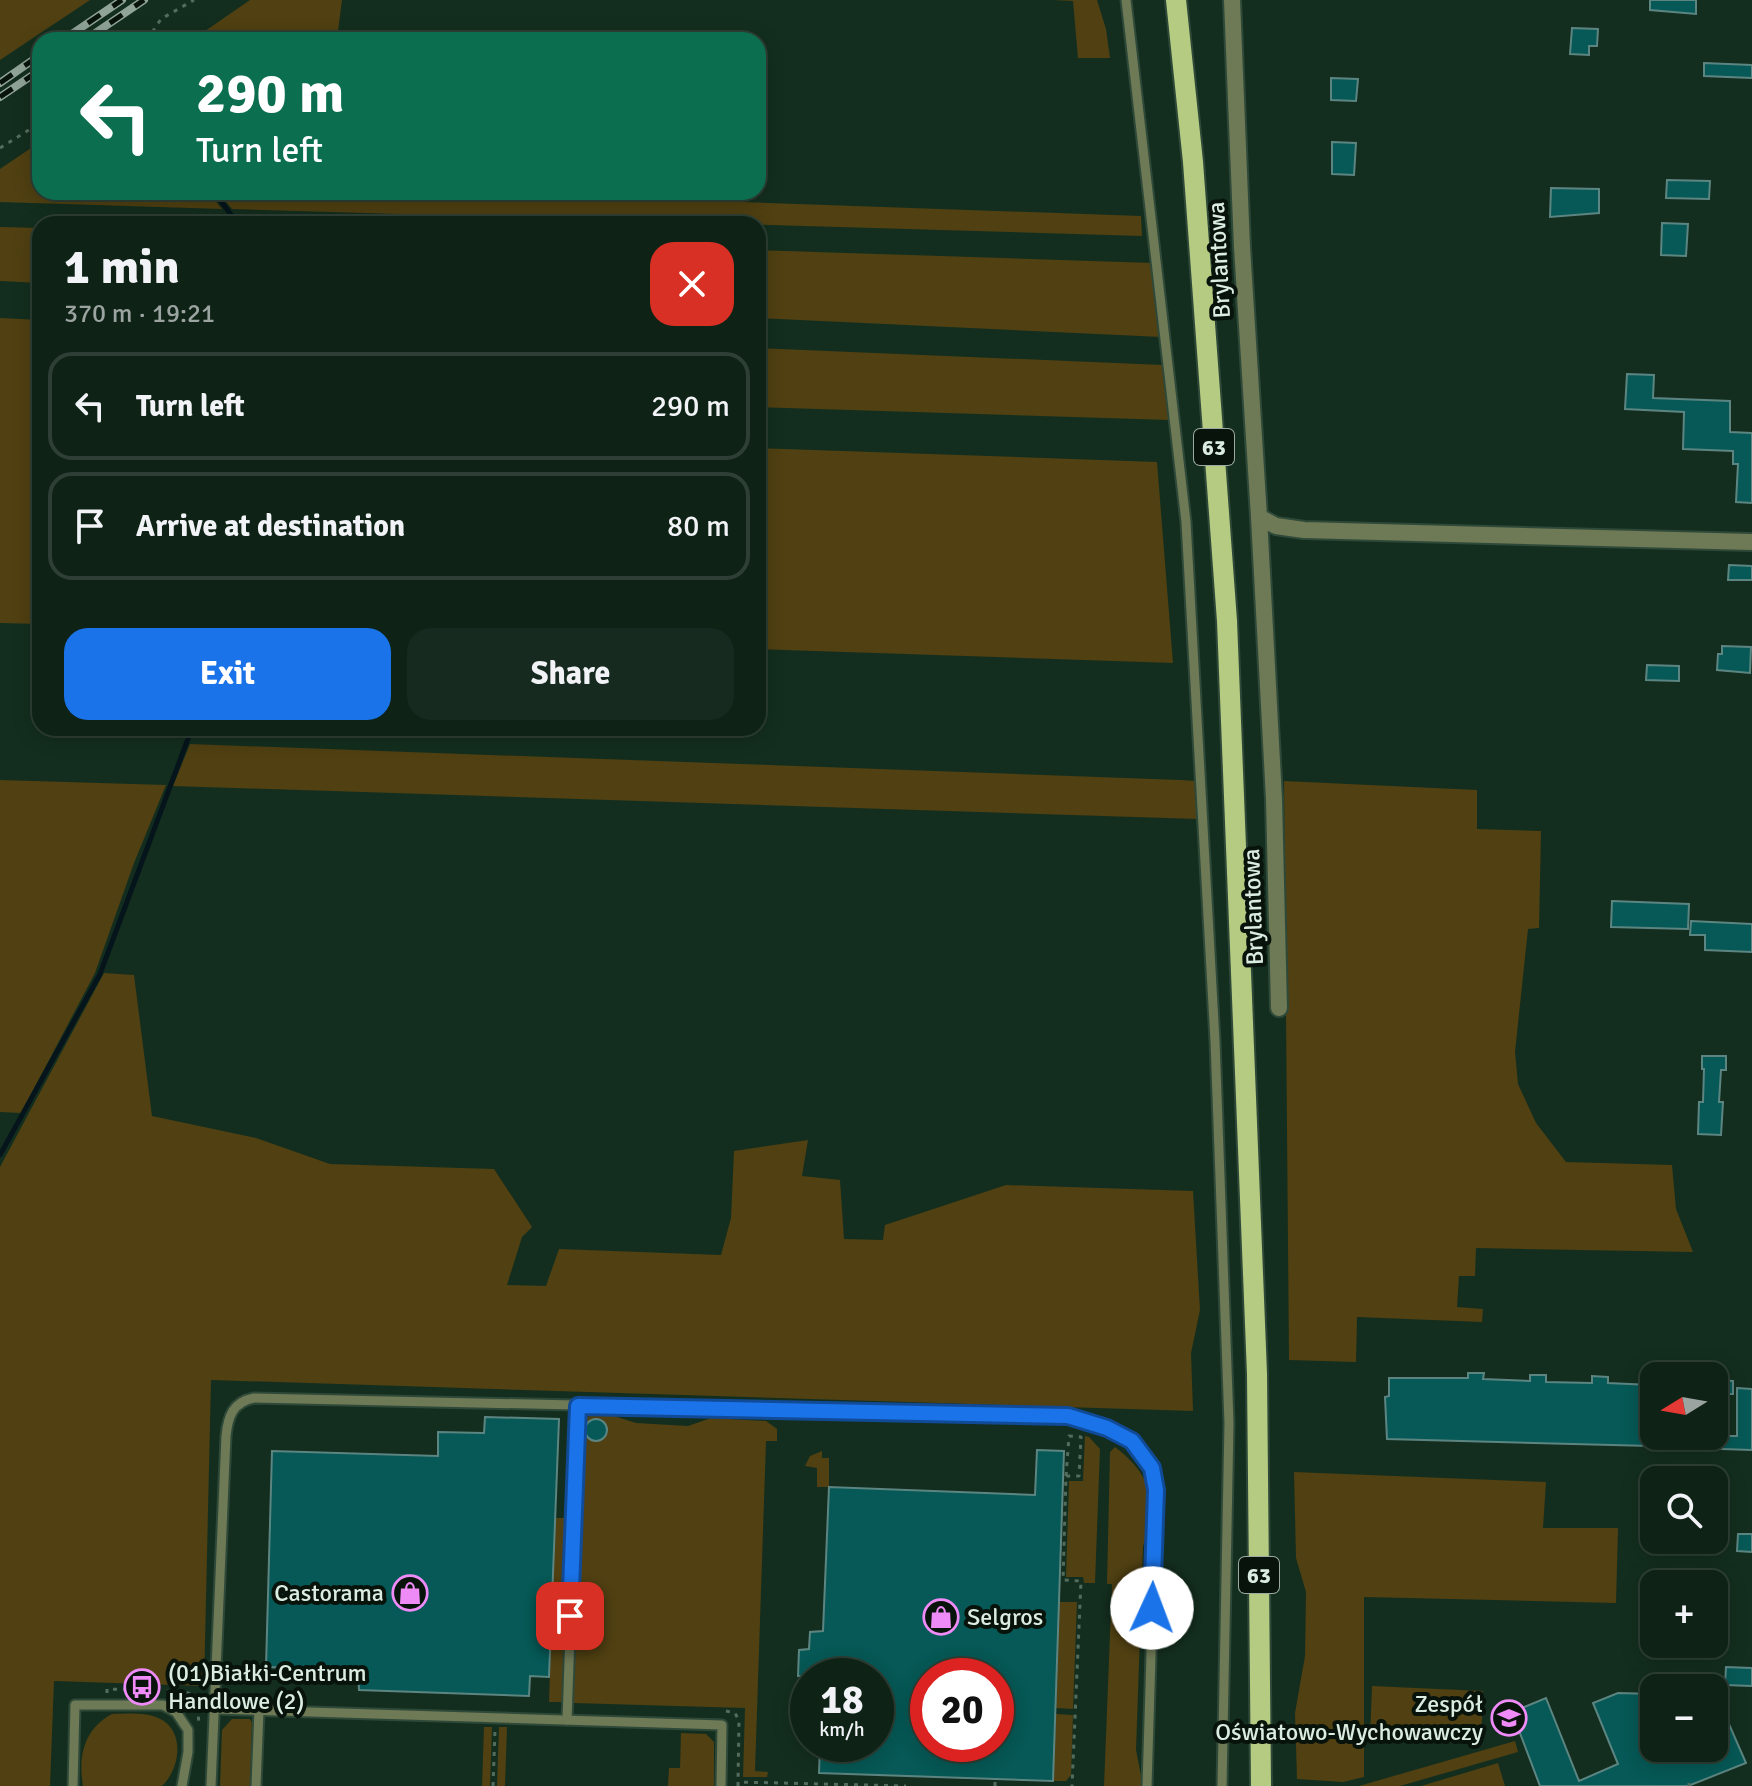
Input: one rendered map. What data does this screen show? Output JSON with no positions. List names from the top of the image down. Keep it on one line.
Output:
{"streets":{"main road":["63"],"street":["Brylantowa"]},"places":{"shop":["Castorama","Selgros"],"bus stop":["(01)Białki-Centrum Handlowe (2)"],"school or university":["Zespół Oświatowo-Wychowawczy"]},"north":"left","page":{"turn":["290 m","Turn left"],"heading":["1 min","370 m · 19:21"],"list":[{"name":"Turn left","value":"290 m"},{"name":"Arrive at destination","value":"80 m"}],"buttons":["Exit","Share"],"map_buttons":["+","−"],"speed":"18 km/h","limit":"20"}}
